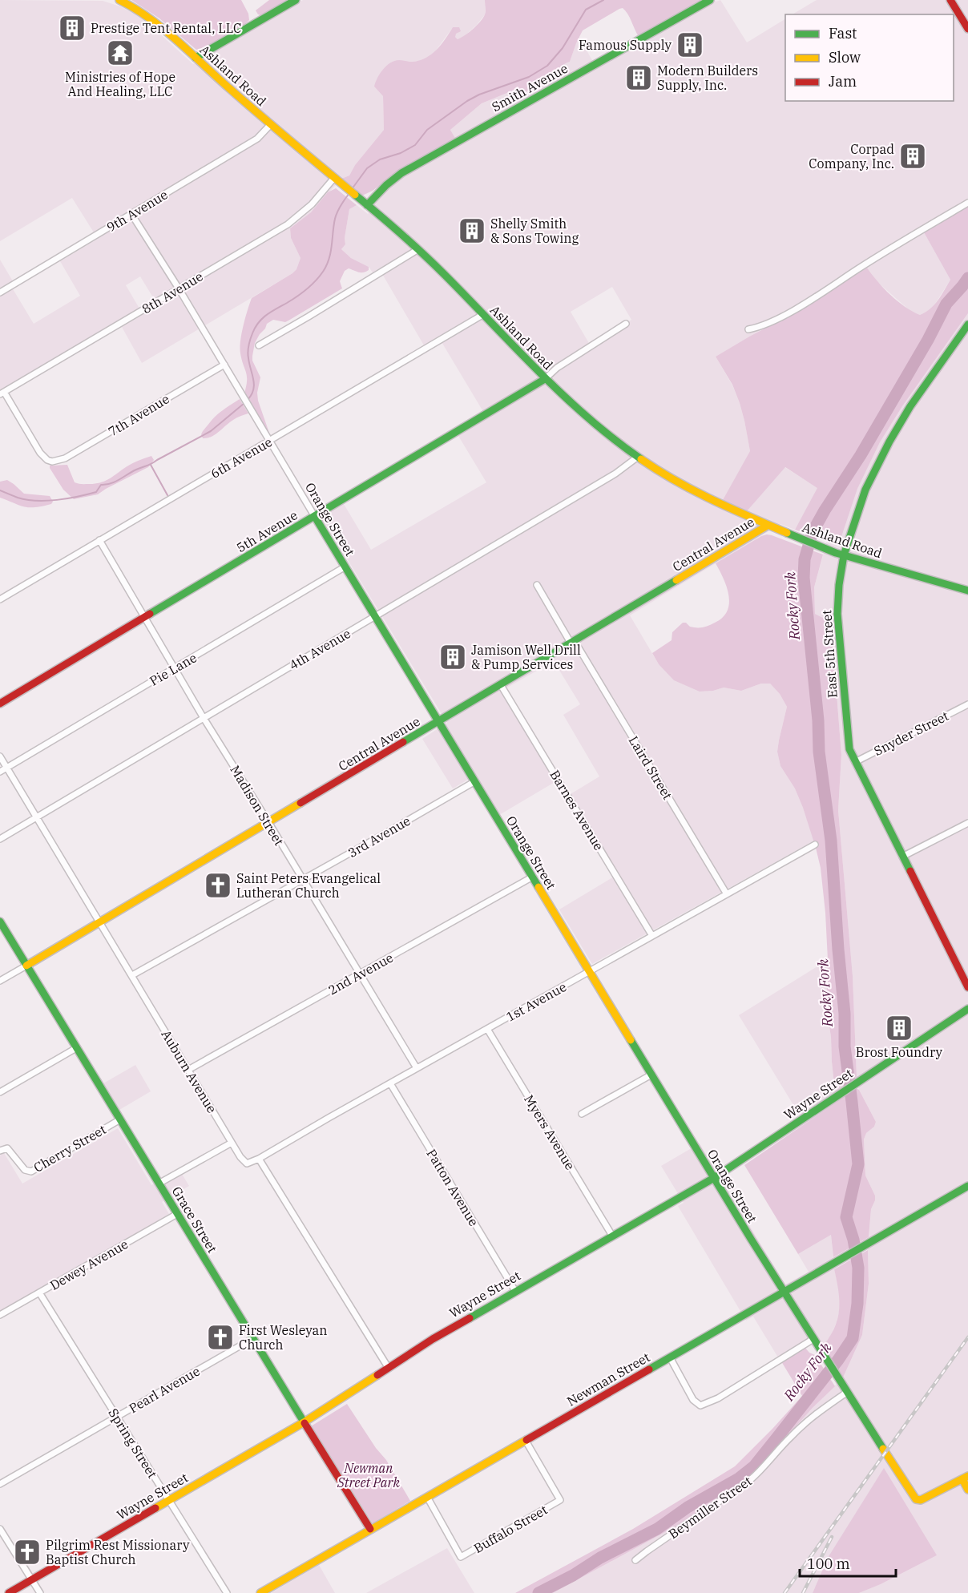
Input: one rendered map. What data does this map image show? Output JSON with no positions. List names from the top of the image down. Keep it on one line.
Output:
{"streets":{"street":["Ashland Road","Smith Avenue","9th Avenue","8th Avenue","7th Avenue","6th Avenue","Orange Street","5th Avenue","Central Avenue","4th Avenue","East 5th Street","Pie Lane","Snyder Street","Laird Street","Madison Street","Barnes Avenue","3rd Avenue","2nd Avenue","1st Avenue","Auburn Avenue","Wayne Street","Myers Avenue","Cherry Street","Patton Avenue","Grace Street","Dewey Avenue","Newman Street","Pearl Avenue","Spring Street","Beymiller Street","Buffalo Street"]},"crossings":[["Ashland Road","Smith Avenue"],["Ashland Road","9th Avenue"],["Ashland Road","8th Avenue"],["Ashland Road","6th Avenue"],["Ashland Road","5th Avenue"],["Ashland Road","Central Avenue"],["Ashland Road","4th Avenue"],["Ashland Road","East 5th Street"],["9th Avenue","Orange Street"],["8th Avenue","7th Avenue"],["8th Avenue","Orange Street"],["7th Avenue","Orange Street"],["6th Avenue","Orange Street"],["6th Avenue","Madison Street"],["Orange Street","5th Avenue"],["Orange Street","Central Avenue"],["Orange Street","4th Avenue"],["Orange Street","Pie Lane"],["Orange Street","3rd Avenue"],["Orange Street","2nd Avenue"],["Orange Street","1st Avenue"],["Orange Street","Wayne Street"],["Orange Street","Newman Street"],["Orange Street","Beymiller Street"],["5th Avenue","Madison Street"],["Central Avenue","Laird Street"],["Central Avenue","Madison Street"],["Central Avenue","Barnes Avenue"],["Central Avenue","Auburn Avenue"],["Central Avenue","Grace Street"],["4th Avenue","Madison Street"],["4th Avenue","Auburn Avenue"],["East 5th Street","Snyder Street"],["Pie Lane","Madison Street"],["Pie Lane","Auburn Avenue"],["Laird Street","1st Avenue"],["Madison Street","3rd Avenue"],["Madison Street","2nd Avenue"],["Madison Street","1st Avenue"],["Barnes Avenue","1st Avenue"],["3rd Avenue","Auburn Avenue"],["2nd Avenue","Auburn Avenue"],["1st Avenue","Auburn Avenue"],["1st Avenue","Myers Avenue"],["1st Avenue","Patton Avenue"],["Wayne Street","Myers Avenue"],["Wayne Street","Patton Avenue"],["Wayne Street","Grace Street"],["Wayne Street","Spring Street"],["Cherry Street","Grace Street"],["Grace Street","Dewey Avenue"],["Grace Street","Newman Street"],["Grace Street","Pearl Avenue"],["Dewey Avenue","Spring Street"],["Newman Street","Buffalo Street"],["Pearl Avenue","Spring Street"]],"water":["Rocky Fork"],"parks":["Newman Street Park"],"places":{"building":["Prestige Tent Rental, LLC","Famous Supply","Modern Builders Supply, Inc.","Corpad Company, Inc.","Shelly Smith & Sons Towing","Jamison Well Drill & Pump Services","Brost Foundry"],"temple":["Ministries of Hope And Healing, LLC"],"church":["Saint Peters Evangelical Lutheran Church","First Wesleyan Church","Pilgrim Rest Missionary Baptist Church"]},"legend":["Fast","Slow","Jam"],"scale_bar":"100 m"}
